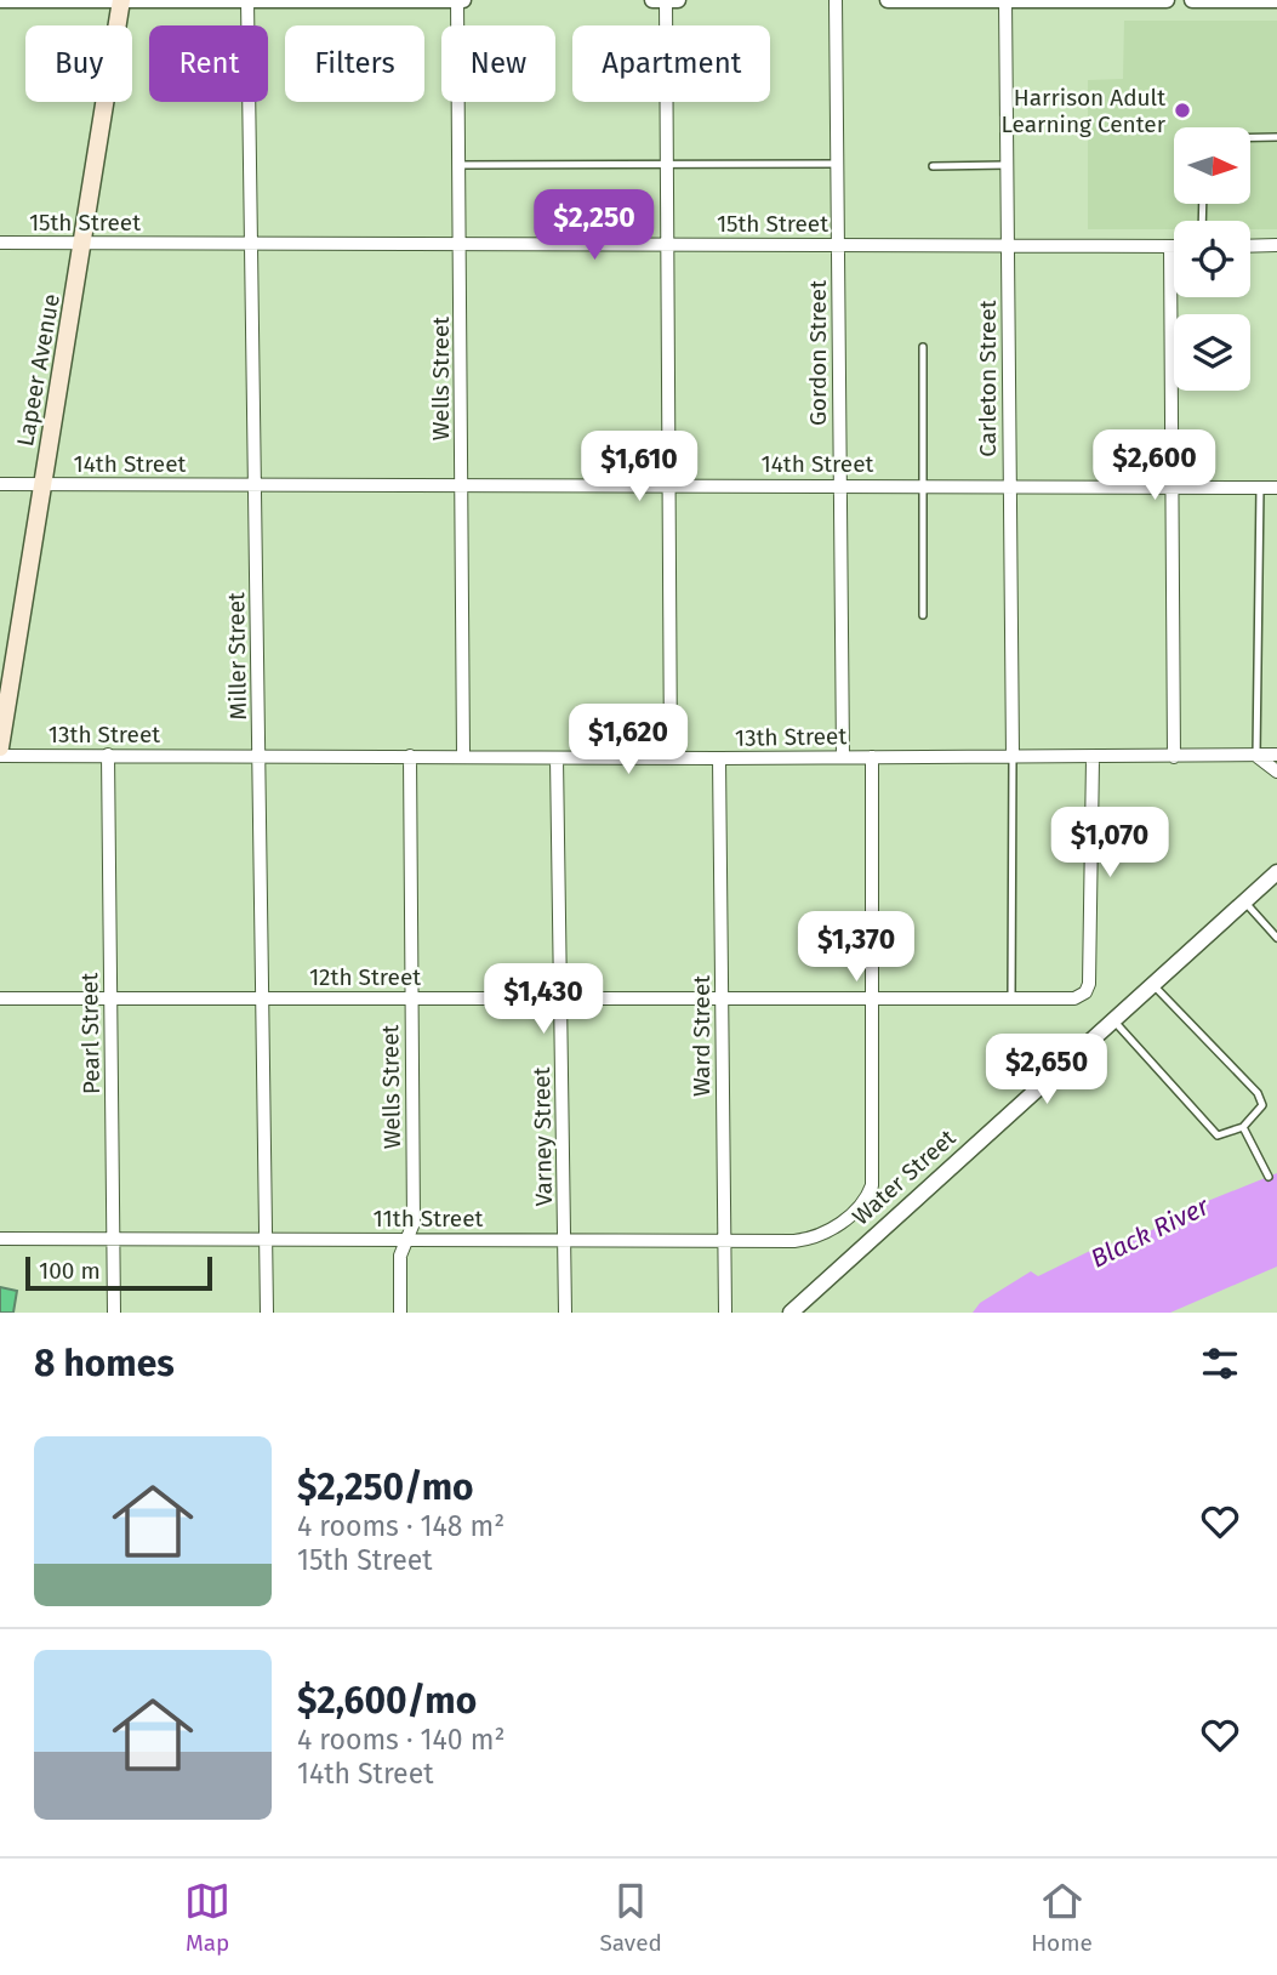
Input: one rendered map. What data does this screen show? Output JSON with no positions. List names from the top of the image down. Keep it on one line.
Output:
{"streets":{"main road":["Lapeer Avenue"],"street":["15th Street","Gordon Street","Wells Street","Carleton Street","14th Street","Miller Street","13th Street","12th Street","Pearl Street","Ward Street","Varney Street","Water Street","11th Street"]},"crossings":[["15th Street","Gordon Street"],["15th Street","Lapeer Avenue"],["15th Street","Wells Street"],["15th Street","Carleton Street"],["15th Street","Miller Street"],["Gordon Street","14th Street"],["Gordon Street","13th Street"],["Lapeer Avenue","14th Street"],["Wells Street","14th Street"],["Wells Street","13th Street"],["Wells Street","12th Street"],["Wells Street","11th Street"],["Carleton Street","14th Street"],["Carleton Street","13th Street"],["14th Street","Miller Street"],["Miller Street","13th Street"],["Miller Street","12th Street"],["Miller Street","11th Street"],["13th Street","12th Street"],["13th Street","Pearl Street"],["13th Street","Ward Street"],["13th Street","Varney Street"],["12th Street","Pearl Street"],["12th Street","Ward Street"],["12th Street","Varney Street"],["12th Street","11th Street"],["Pearl Street","11th Street"],["Ward Street","11th Street"],["Varney Street","11th Street"]],"water":["Black River"],"places":["Harrison Adult Learning Center"],"scale_bar":"100 m","north":"right","page":{"chip":["Buy","Rent","Filters","New","Apartment"],"price":["$2,250","$2,600","$1,610","$1,620","$1,070","$1,370","$1,430","$2,650"],"scale":"100 m","heading":"8 homes","list":[{"name":"$2,250/mo","note":"4 rooms · 148 m² · 15th Street"},{"name":"$2,600/mo","note":"4 rooms · 140 m² · 14th Street"}],"tabs":["Map","Saved","Home"]}}
